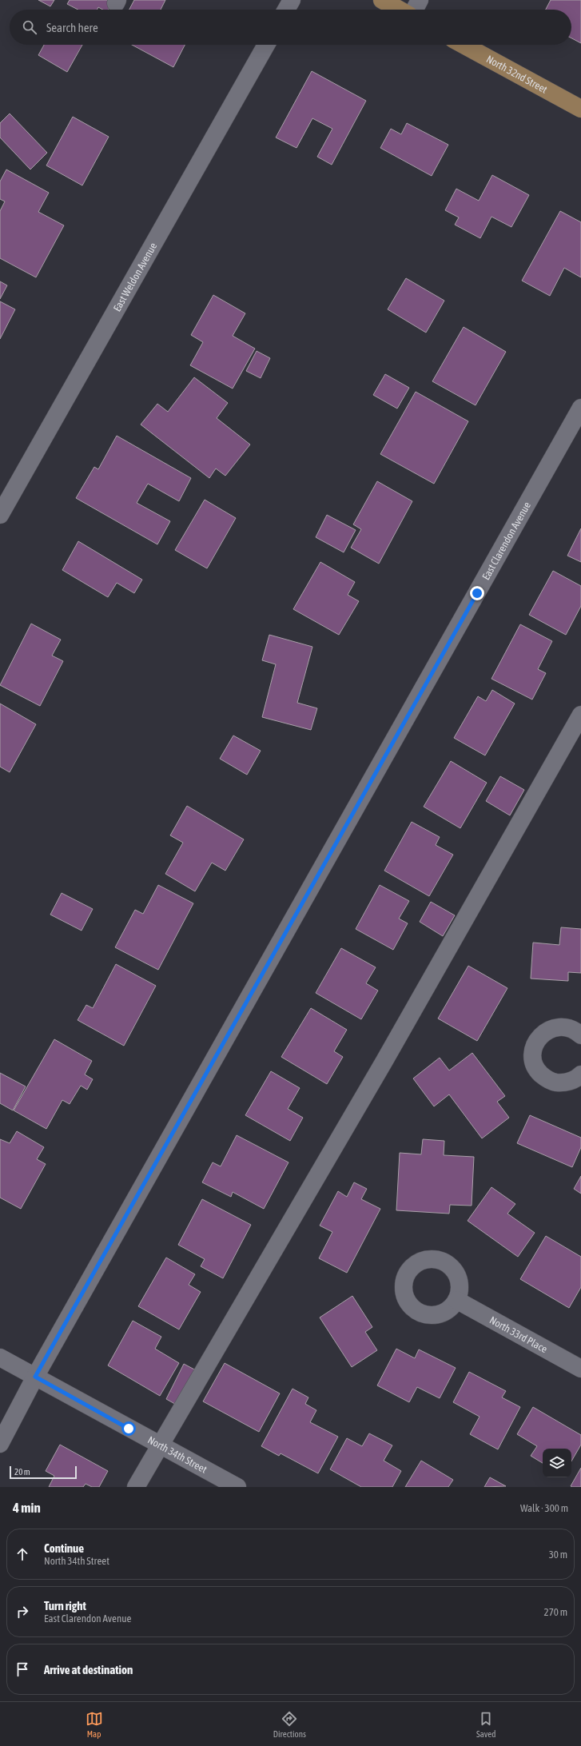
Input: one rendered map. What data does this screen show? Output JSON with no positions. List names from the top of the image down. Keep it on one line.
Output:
{"streets":{"main road":["North 32nd Street"],"street":["East Weldon Avenue","East Clarendon Avenue","North 33rd Place","North 34th Street"]},"crossings":[["East Clarendon Avenue","North 34th Street"]],"scale_bar":"20 m","page":{"search":"Search here","scale":"20 m","heading":["4 min","Walk · 300 m"],"list":[["Continue","North 34th Street","30 m"],["Turn right","East Clarendon Avenue","270 m"],"Arrive at destination"],"nav":["Map","Directions","Saved"]}}
